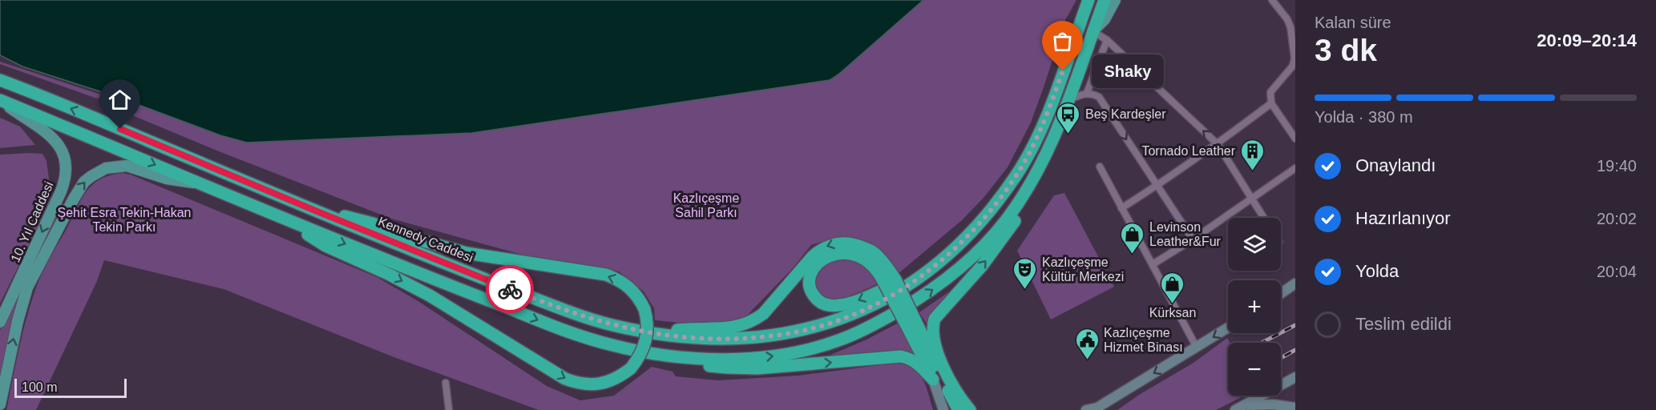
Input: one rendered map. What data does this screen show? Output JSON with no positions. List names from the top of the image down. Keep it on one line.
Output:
{"streets":{"highway":["Kennedy Caddesi"],"main road":["10. Yıl Caddesi"]},"parks":["Kazlıçeşme Sahil Parkı","Şehit Esra Tekin-Hakan Tekin Parkı"],"places":{"other":["Shaky"],"bus stop":["Beş Kardeşler"],"building":["Tornado Leather"],"shop":["Levinson Leather&Fur","Kürksan"],"theatre":["Kazlıçeşme Kültür Merkezi"],"public building":["Kazlıçeşme Hizmet Binası"]},"scale_bar":"100 m","page":{"heading":["3 dk","Kalan süre","20:09–20:14"],"bubble":"Shaky","bar":"Yolda · 380 m","list":[["Onaylandı","19:40"],["Hazırlanıyor","20:02"],["Yolda","20:04"],"Teslim edildi"],"map_buttons":["+","−"],"scale":"100 m"}}
